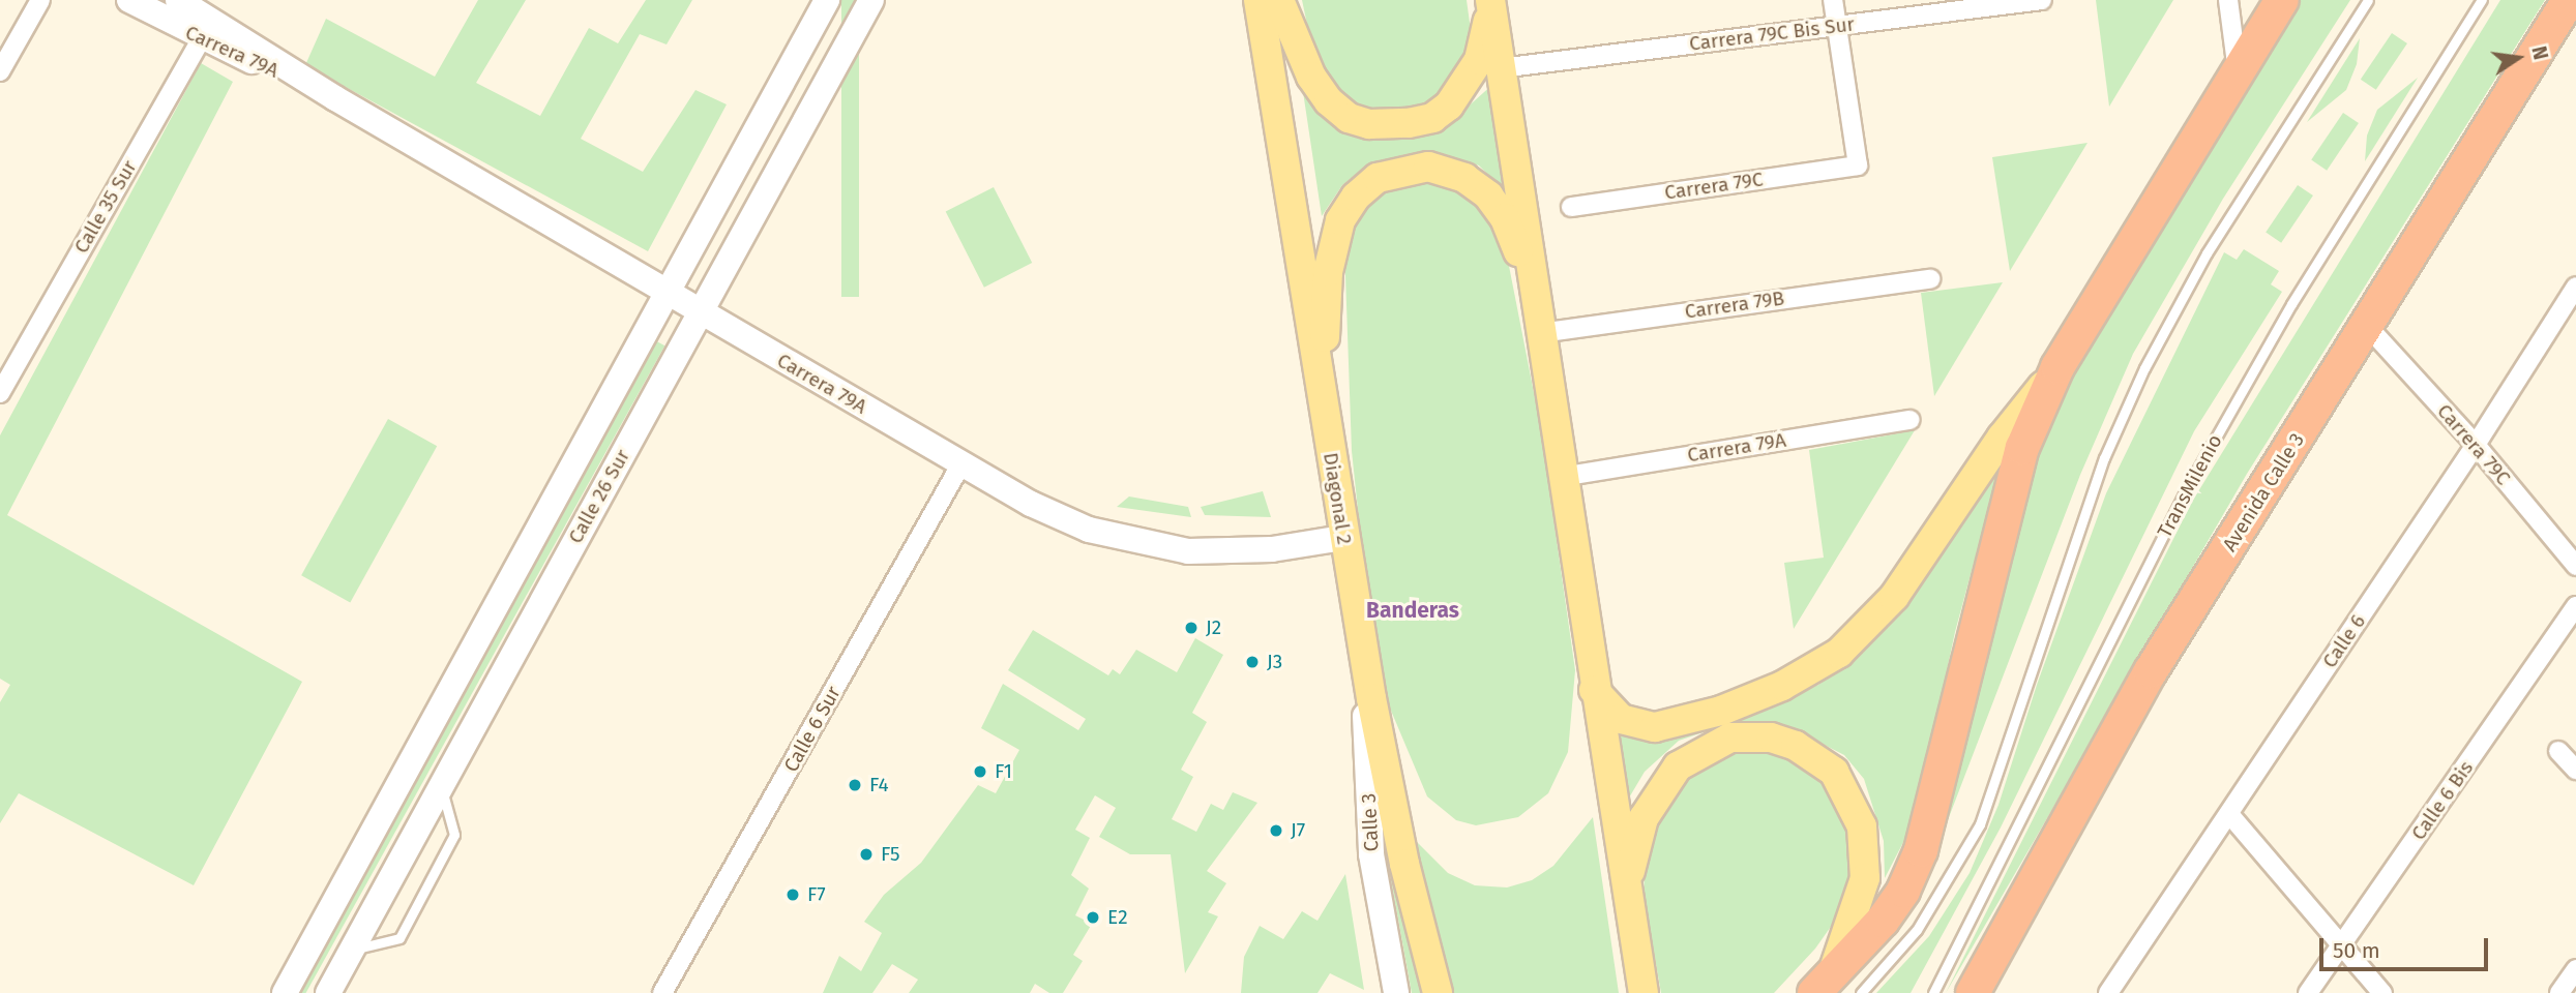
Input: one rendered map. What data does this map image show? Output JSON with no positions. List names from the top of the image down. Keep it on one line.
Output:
{"streets":{"highway":["Avenida Calle 3"],"main road":["Carrera 79A","Calle 26 Sur","Diagonal 2","Calle 3"],"street":["Carrera 79C Bis Sur","Carrera 79C","Calle 35 Sur","Carrera 79B","Calle 6","Calle 6 Sur","Calle 6 Bis"],"lane":["TransMilenio"]},"crossings":[["Carrera 79C Bis Sur","Carrera 79C"],["Carrera 79A","Calle 35 Sur"],["Carrera 79A","Calle 26 Sur"],["Carrera 79A","Diagonal 2"],["Carrera 79A","Calle 6 Sur"],["Carrera 79C","Avenida Calle 3"],["Carrera 79C","Calle 6"],["Diagonal 2","Calle 3"]],"districts":["Banderas"],"places":["J2","J3","F1","F4","J7","F5","F7","E2"],"scale_bar":"50 m","north":"right"}
